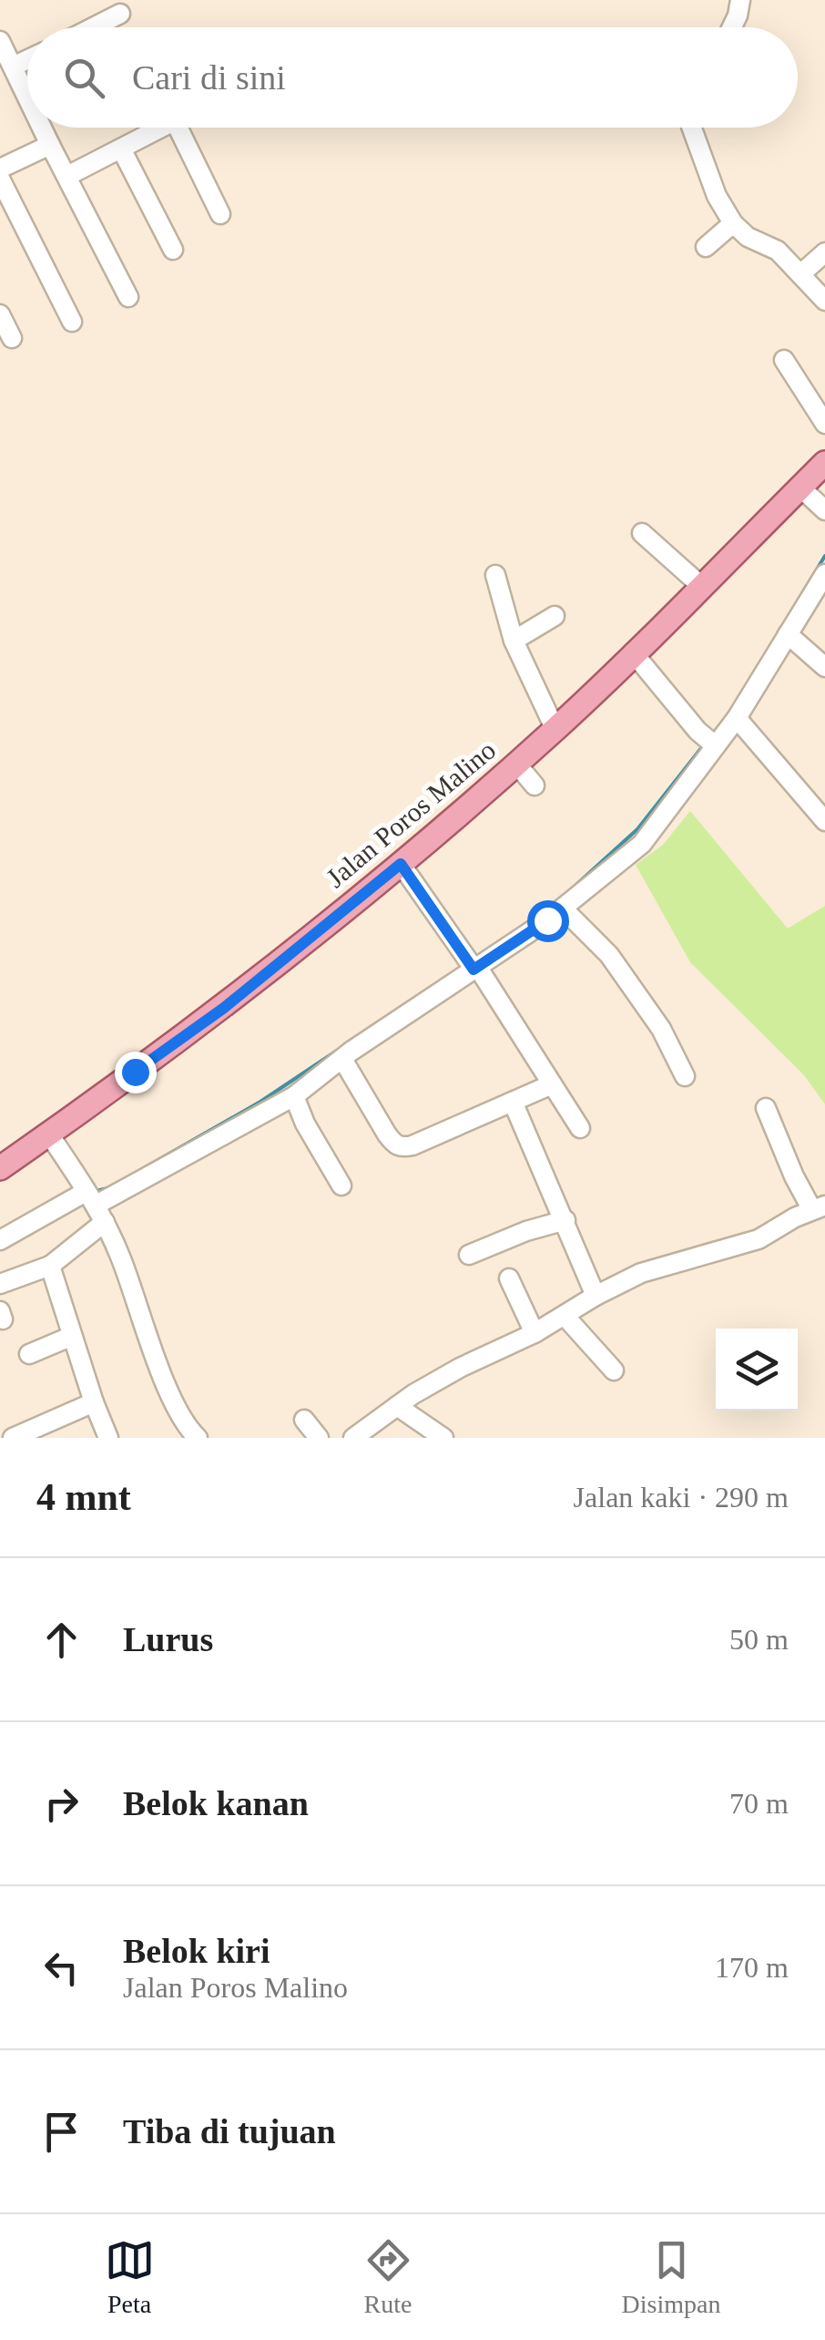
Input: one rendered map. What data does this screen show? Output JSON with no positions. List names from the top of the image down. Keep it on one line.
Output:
{"streets":{"main road":["Jalan Poros Malino"]},"page":{"search":"Cari di sini","heading":["4 mnt","Jalan kaki · 290 m"],"list":[["Lurus","50 m"],["Belok kanan","70 m"],["Belok kiri","Jalan Poros Malino","170 m"],"Tiba di tujuan"],"nav":["Peta","Rute","Disimpan"]}}
